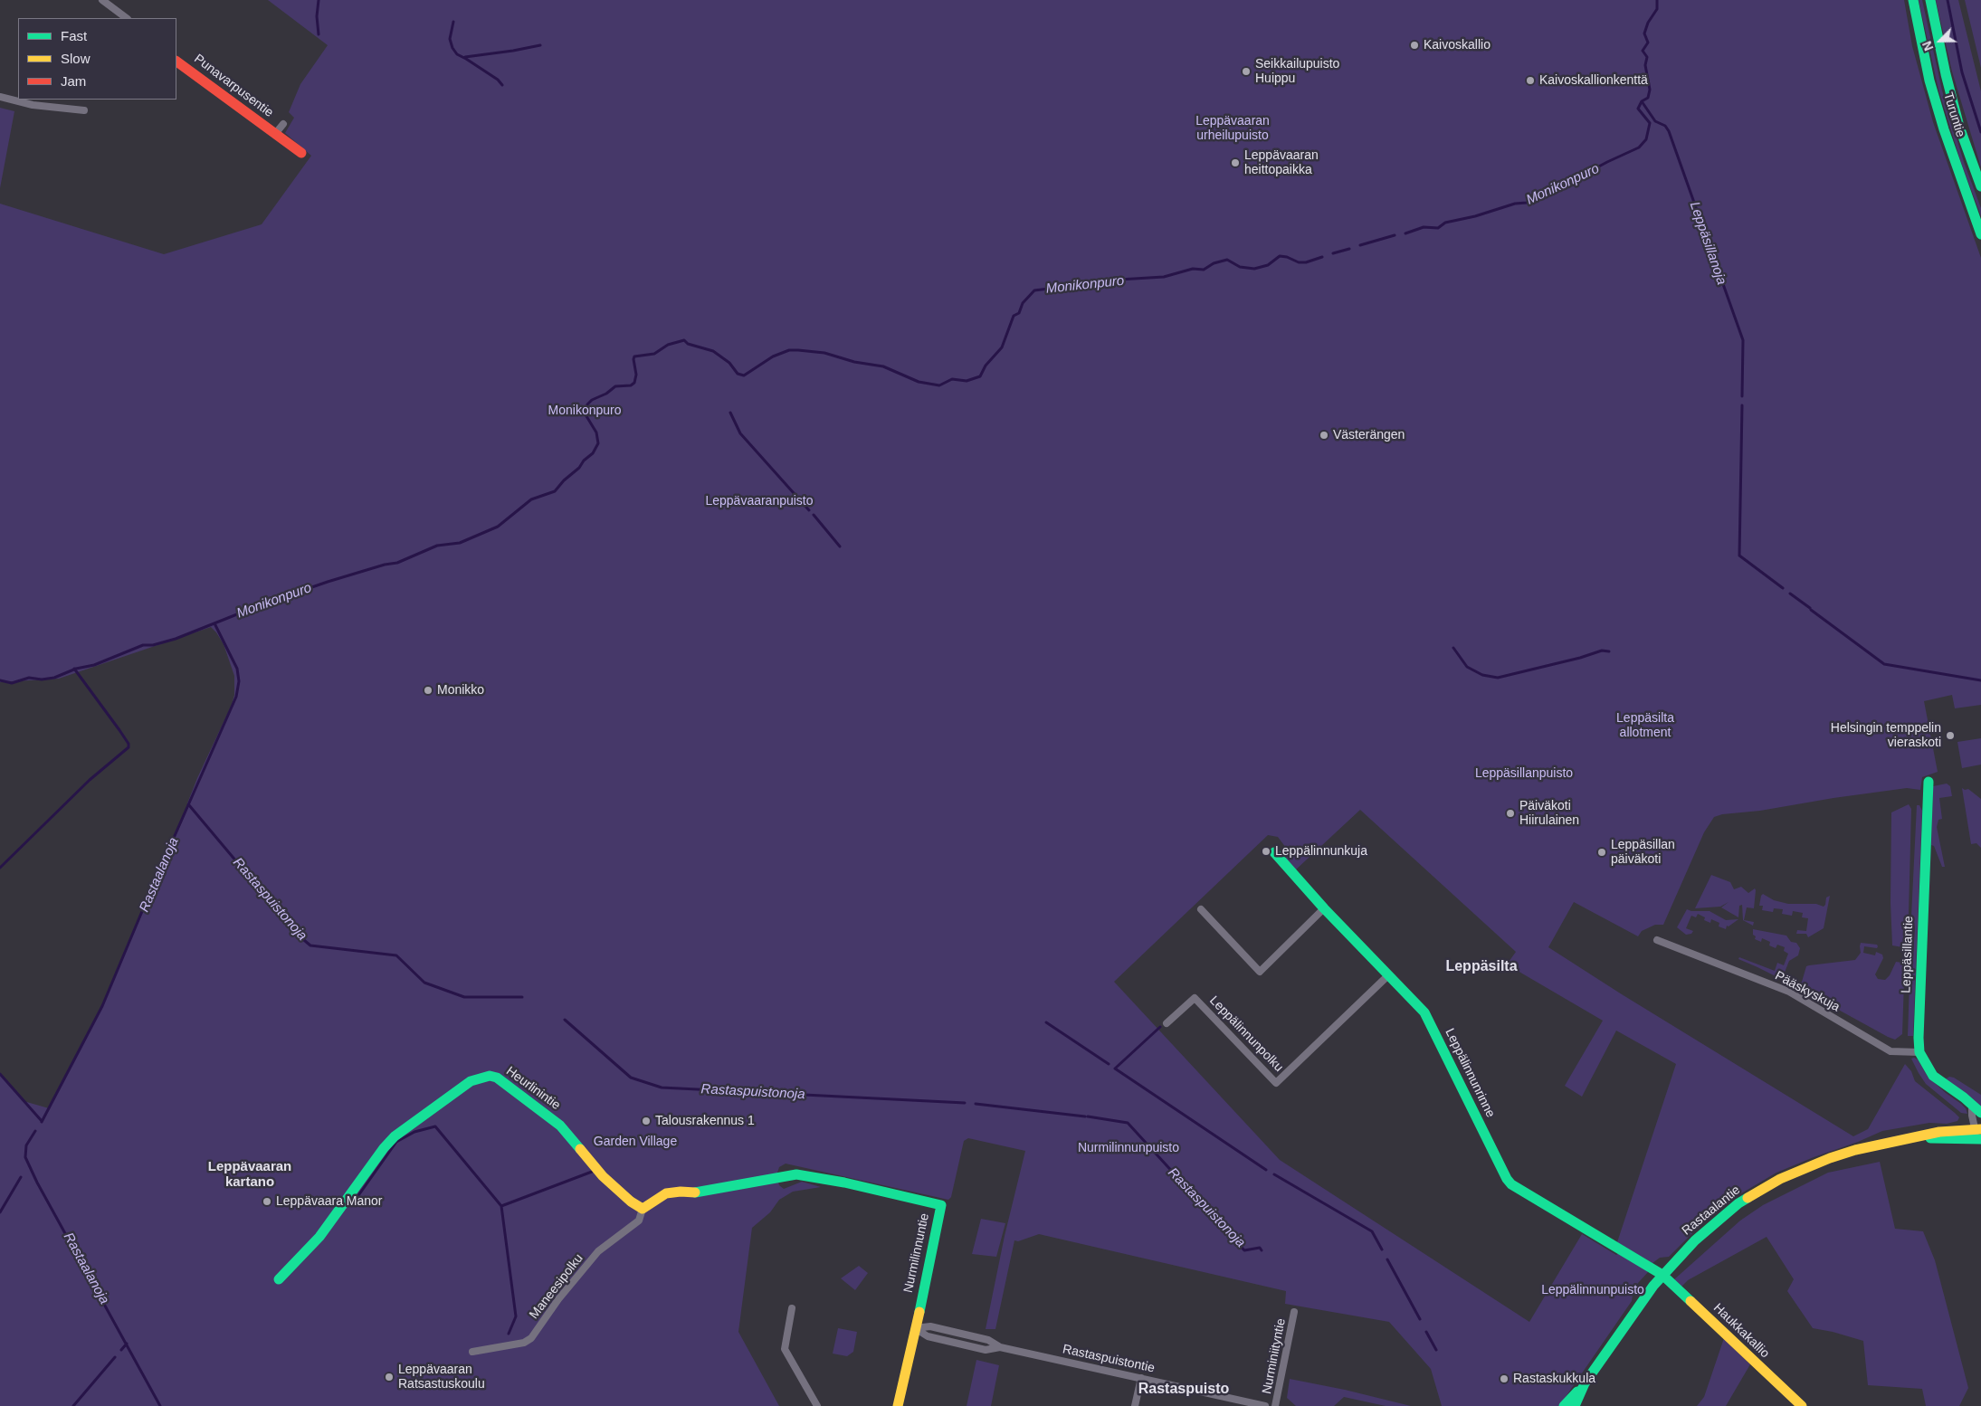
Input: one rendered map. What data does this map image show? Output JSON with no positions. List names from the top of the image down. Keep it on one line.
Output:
{"streets":{"street":["Punavarpusentie","Turuntie","Leppäsillantie","Pääskyskuja","Leppälinnunpolku","Leppälinnunrinne","Heurlinintie","Rastaalantie","Nurmilinnuntie","Maneesipolku","Haukkakallio","Nurminiityntie","Rastaspuistontie"]},"crossings":[["Leppäsillantie","Pääskyskuja"],["Leppälinnunpolku","Leppälinnunrinne"],["Leppälinnunrinne","Rastaalantie"],["Leppälinnunrinne","Haukkakallio"],["Heurlinintie","Nurmilinnuntie"],["Heurlinintie","Maneesipolku"],["Rastaalantie","Haukkakallio"],["Nurmilinnuntie","Maneesipolku"],["Nurmilinnuntie","Rastaspuistontie"]],"districts":["Leppäsilta","Leppävaaran kartano","Rastaspuisto"],"water":["Monikonpuro","Leppäsillanoja","Rastaalanoja","Rastaspuistonoja"],"parks":["Leppävaaran urheilupuisto","Monikonpuro","Leppävaaranpuisto","Leppäsilta allotment","Leppäsillanpuisto","Garden Village","Nurmilinnunpuisto","Leppälinnunpuisto"],"places":["Kaivoskallio","Seikkailupuisto Huippu","Kaivoskallionkenttä","Leppävaaran heittopaikka","Västerängen","Monikko","Helsingin temppelin vieraskoti","Päiväkoti Hiirulainen","Leppälinnunkuja","Leppäsillan päiväkoti","Talousrakennus 1","Leppävaara Manor","Leppävaaran Ratsastuskoulu","Rastaskukkula"],"legend":["Fast","Slow","Jam"],"north":"bottom left"}
